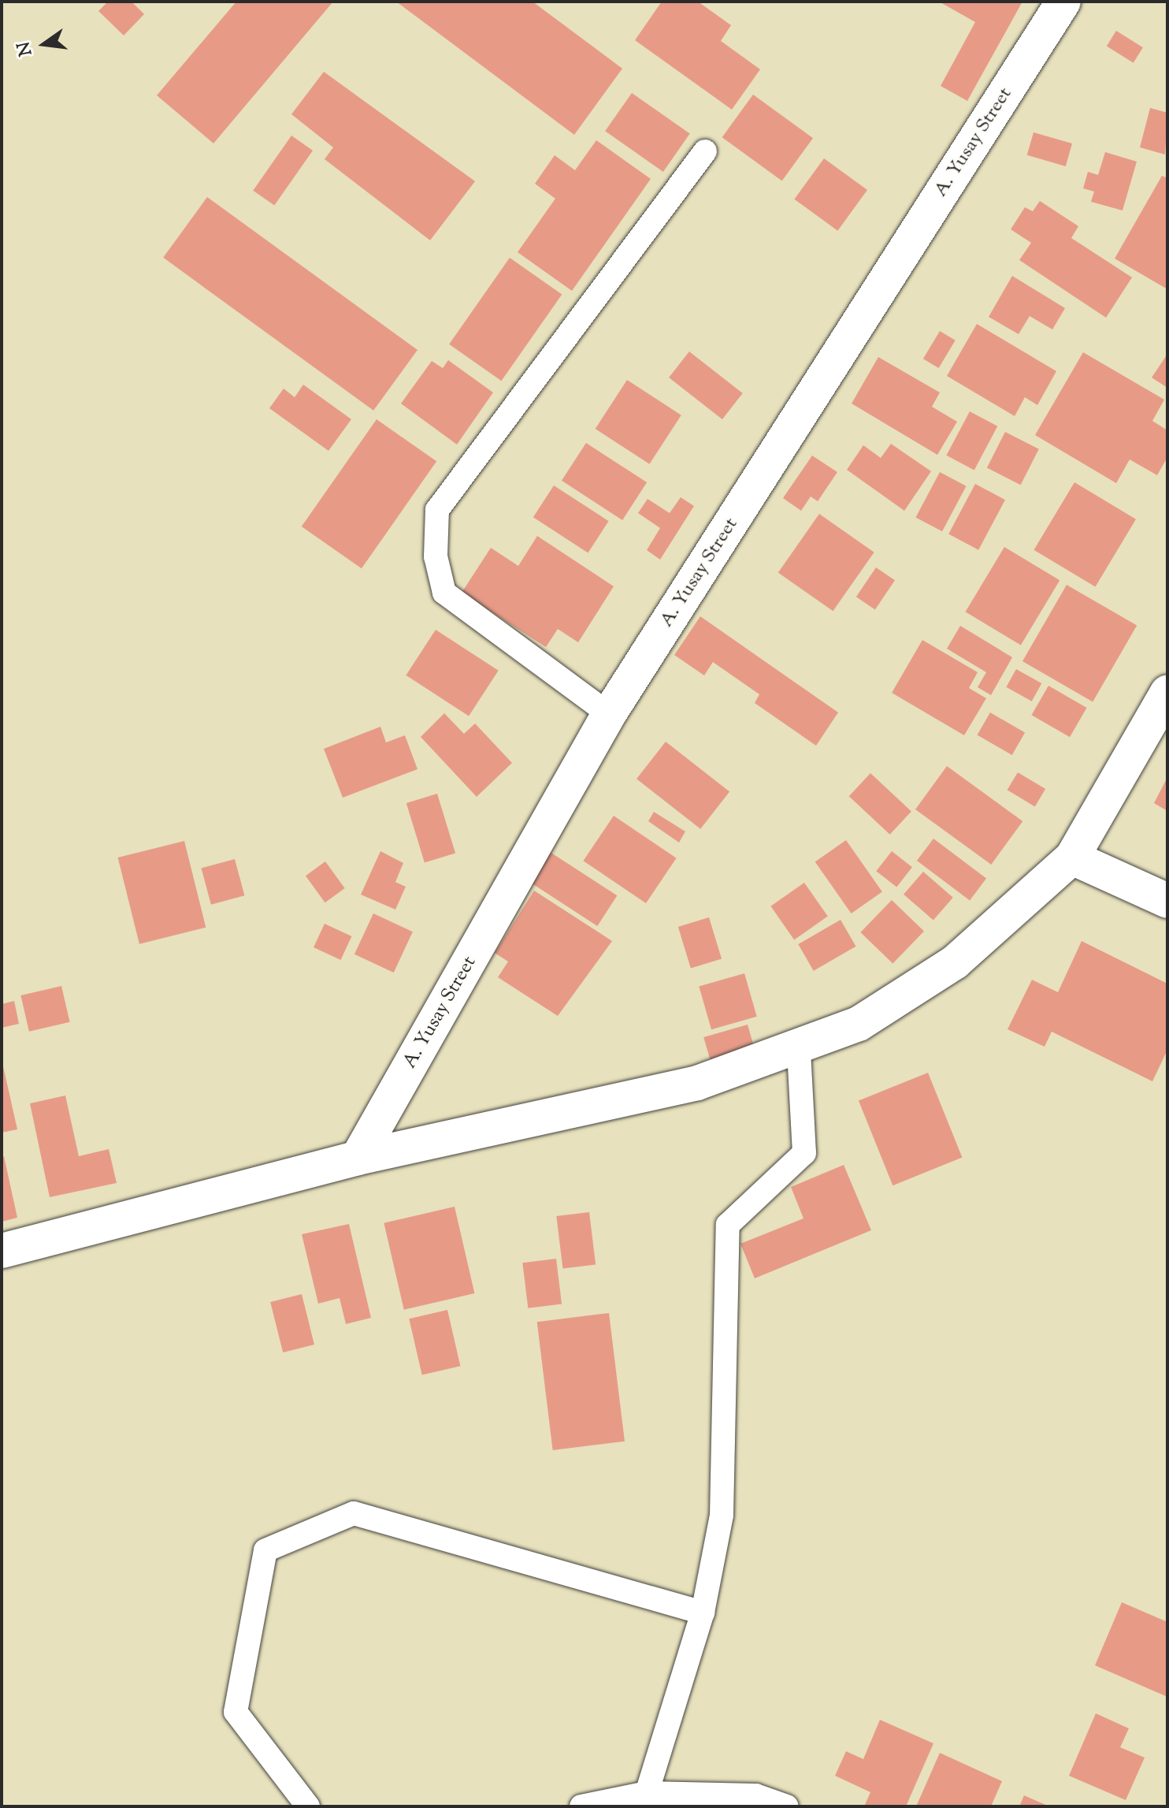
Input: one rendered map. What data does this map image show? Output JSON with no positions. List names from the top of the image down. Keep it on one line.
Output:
{"streets":{"street":["A. Yusay Street"]},"north":"left"}
